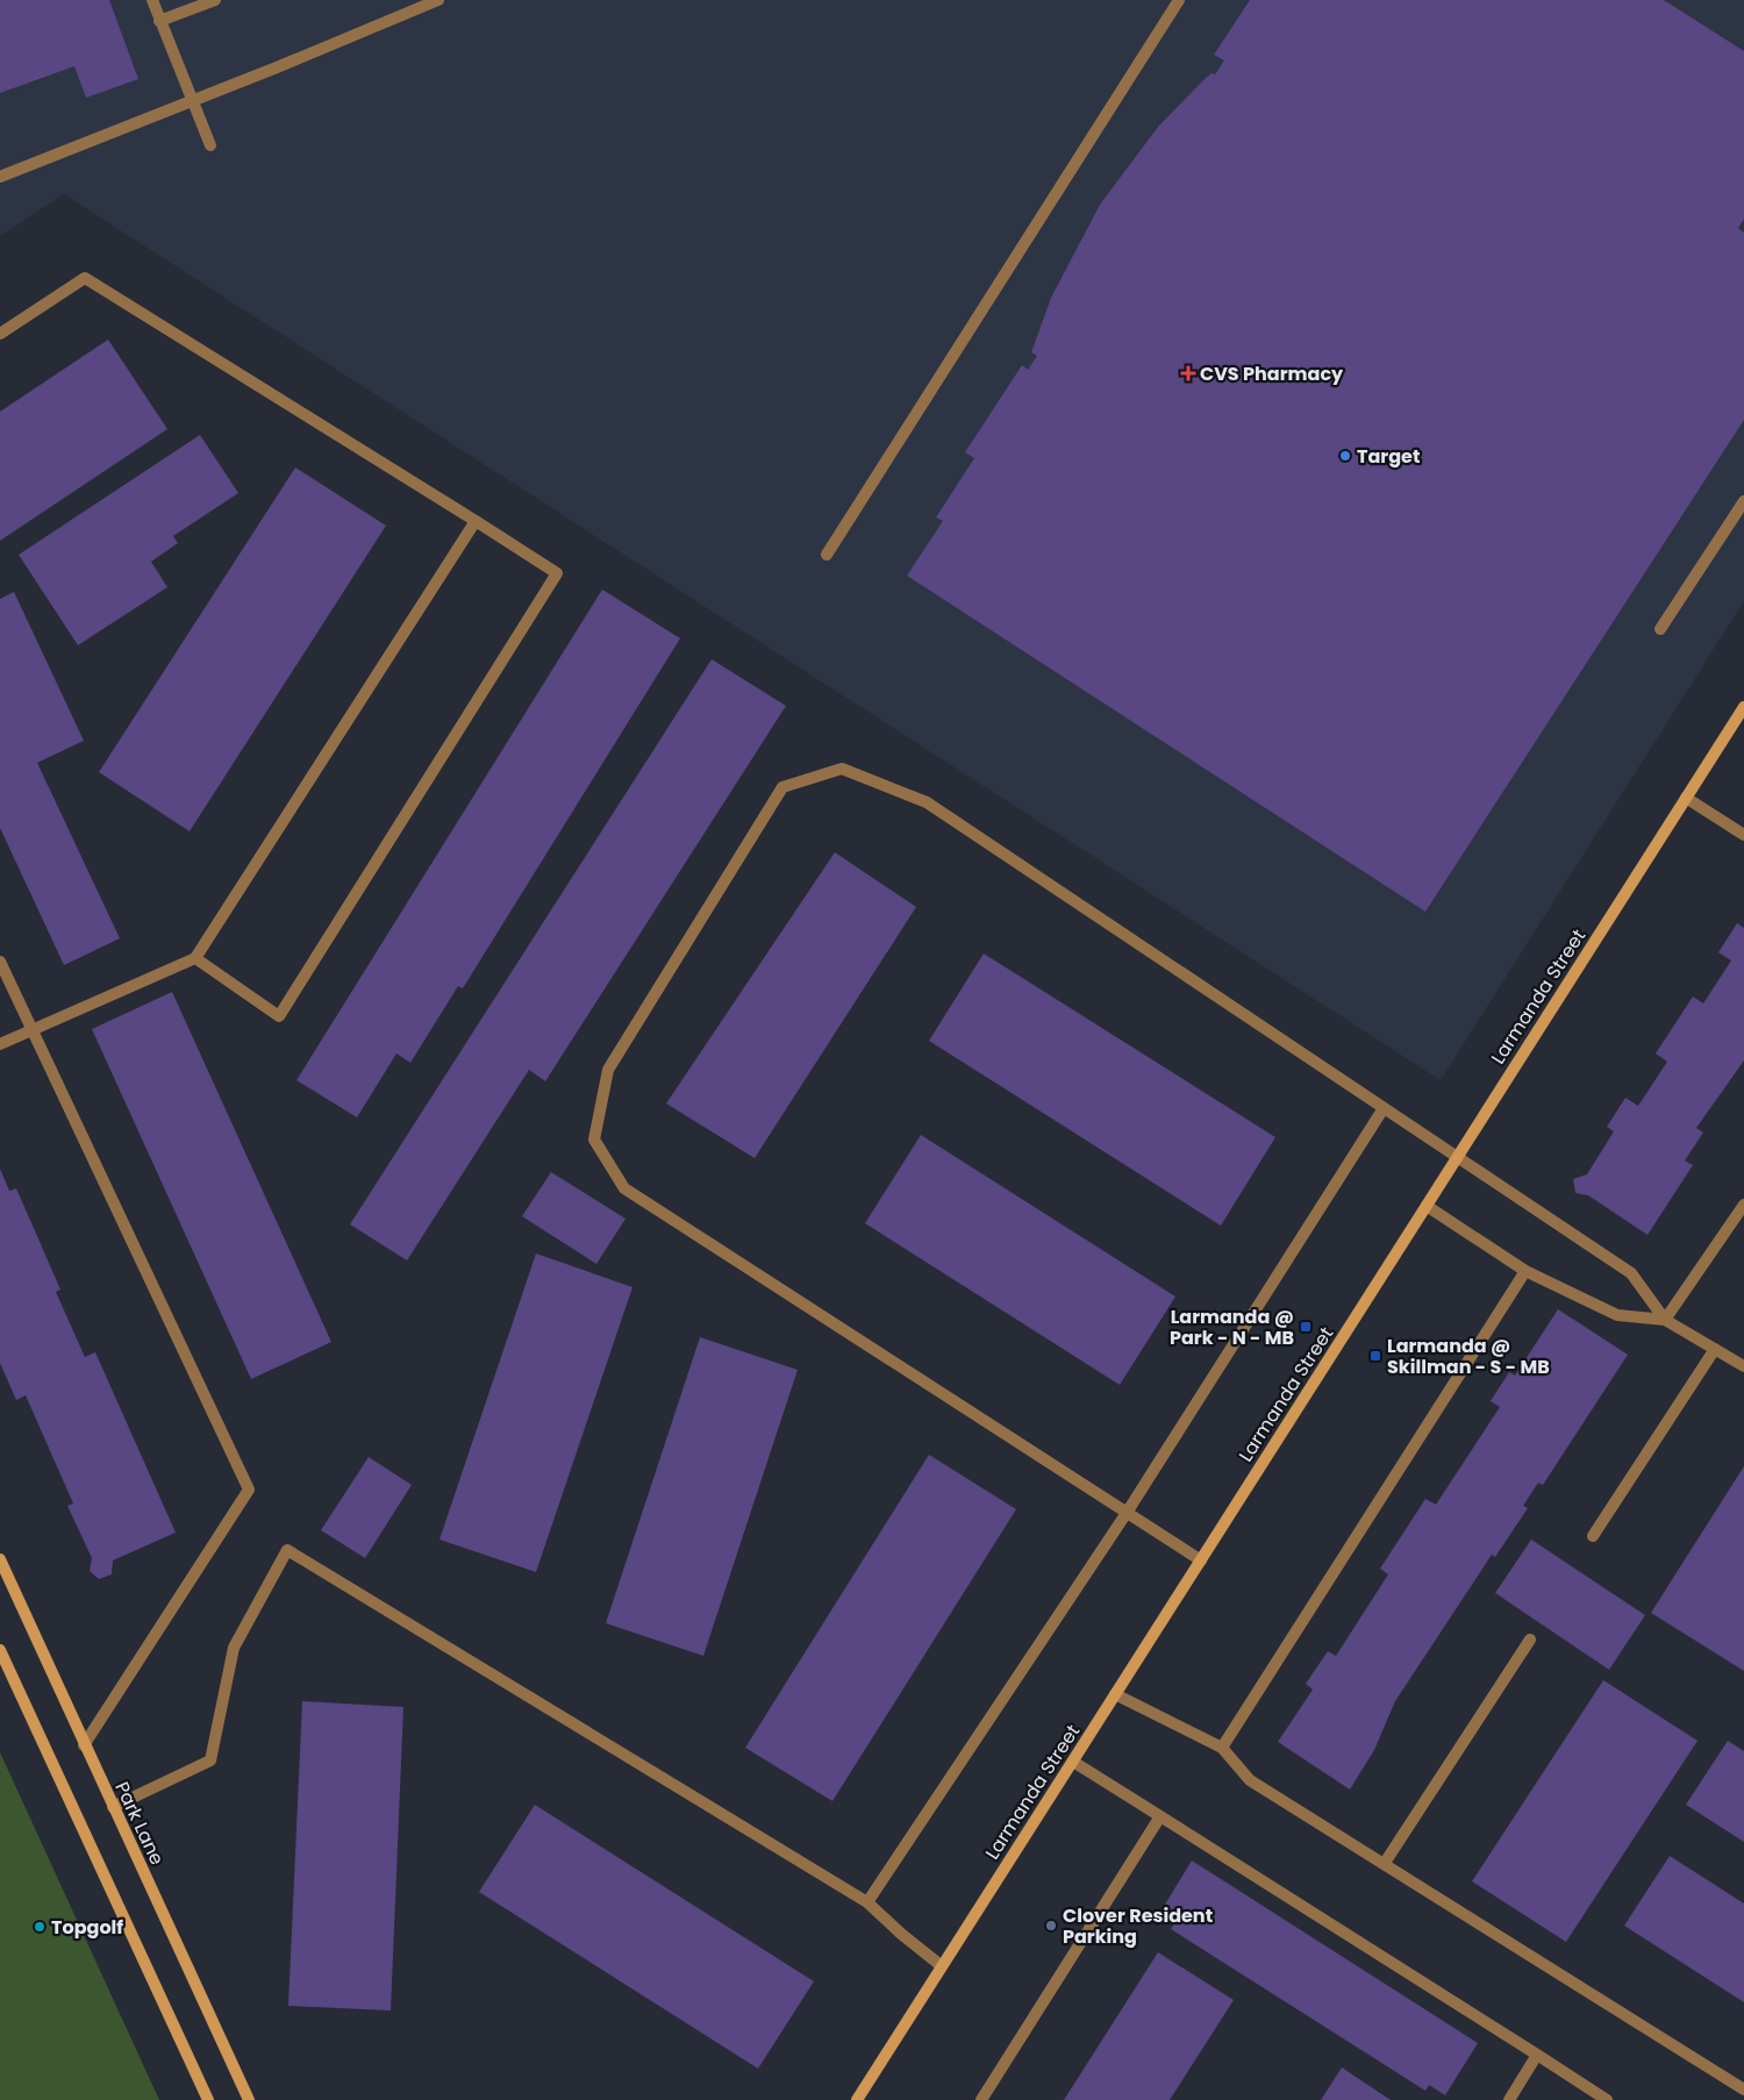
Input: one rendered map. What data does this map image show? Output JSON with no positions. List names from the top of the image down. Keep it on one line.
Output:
{"streets":{"street":["Larmanda Street","Park Lane"]},"places":{"health":["CVS Pharmacy"],"other":["Target","Clover Resident Parking","Topgolf"],"transit":["Larmanda @ Park - N - MB","Larmanda @ Skillman - S - MB"]}}
